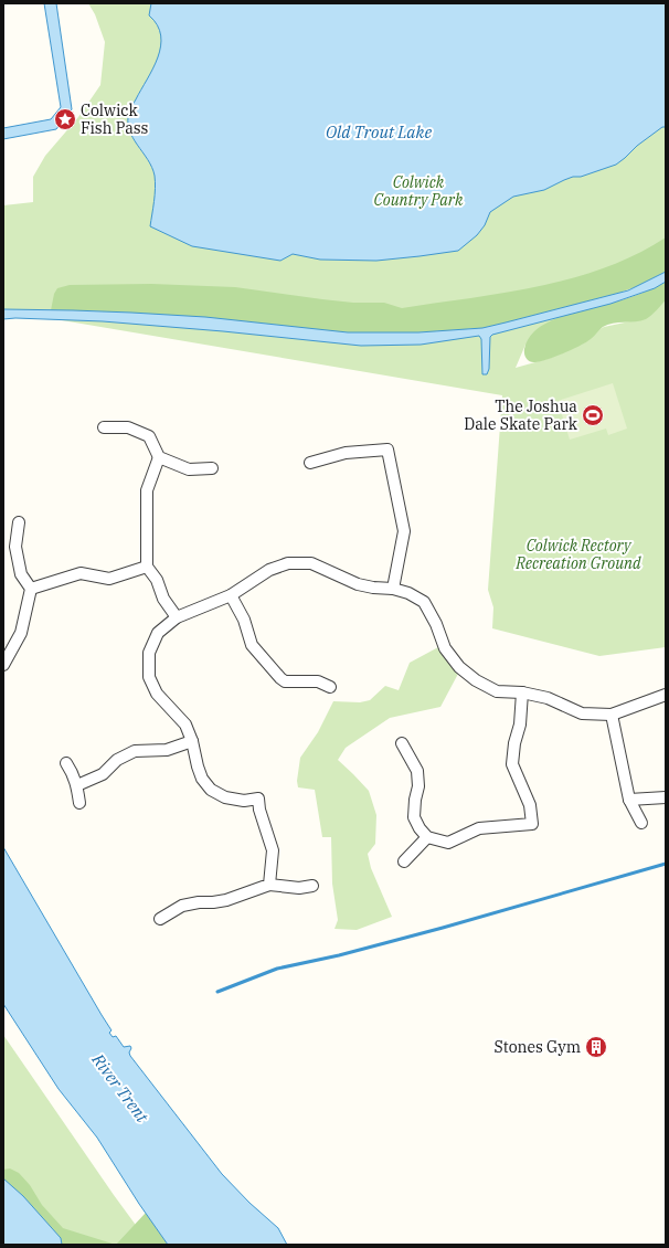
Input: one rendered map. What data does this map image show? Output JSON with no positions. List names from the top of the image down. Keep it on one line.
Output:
{"water":["Old Trout Lake","River Trent"],"parks":["Colwick Country Park","Colwick Rectory Recreation Ground"],"places":{"place":["Colwick Fish Pass"],"sports":["The Joshua Dale Skate Park"],"building":["Stones Gym"]}}
